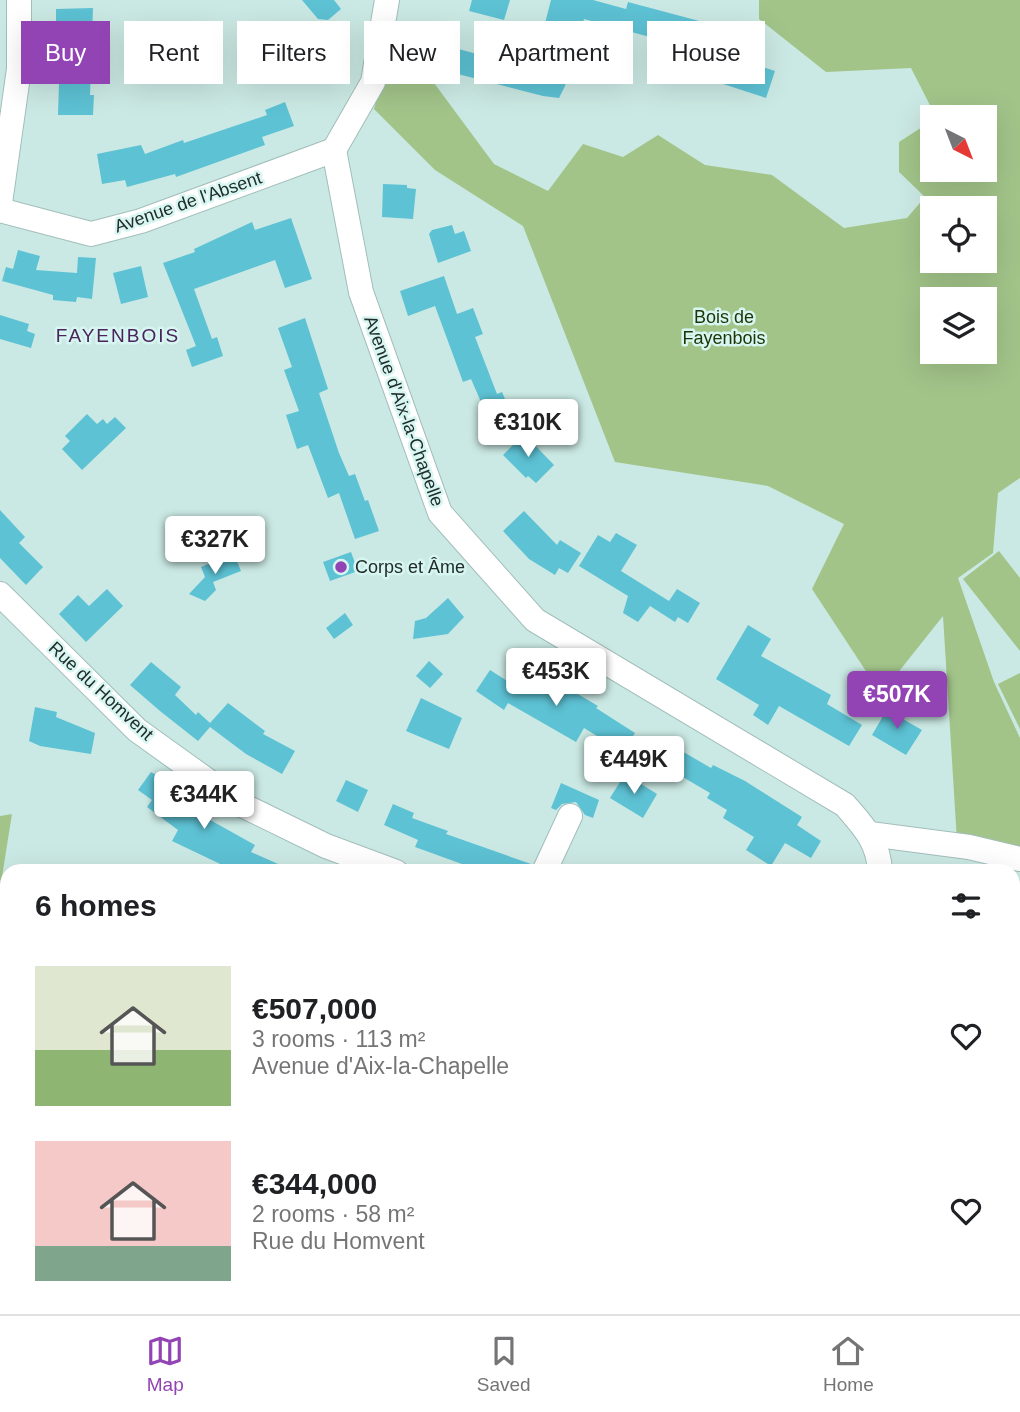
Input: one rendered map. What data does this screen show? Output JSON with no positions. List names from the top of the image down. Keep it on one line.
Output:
{"streets":{"street":["Avenue de l'Absent","Avenue d'Aix-la-Chapelle","Rue du Homvent"]},"crossings":[["Avenue de l'Absent","Avenue d'Aix-la-Chapelle"]],"districts":["FAYENBOIS"],"parks":["Bois de Fayenbois"],"places":["Corps et Âme"],"north":"bottom right","page":{"chip":["Buy","Rent","Filters","New","Apartment","House"],"price":["€310K","€327K","€453K","€507K","€449K","€344K"],"heading":"6 homes","list":[{"name":"€507,000","note":"3 rooms · 113 m² · Avenue d'Aix-la-Chapelle"},{"name":"€344,000","note":"2 rooms · 58 m² · Rue du Homvent"}],"tabs":["Map","Saved","Home"]}}
